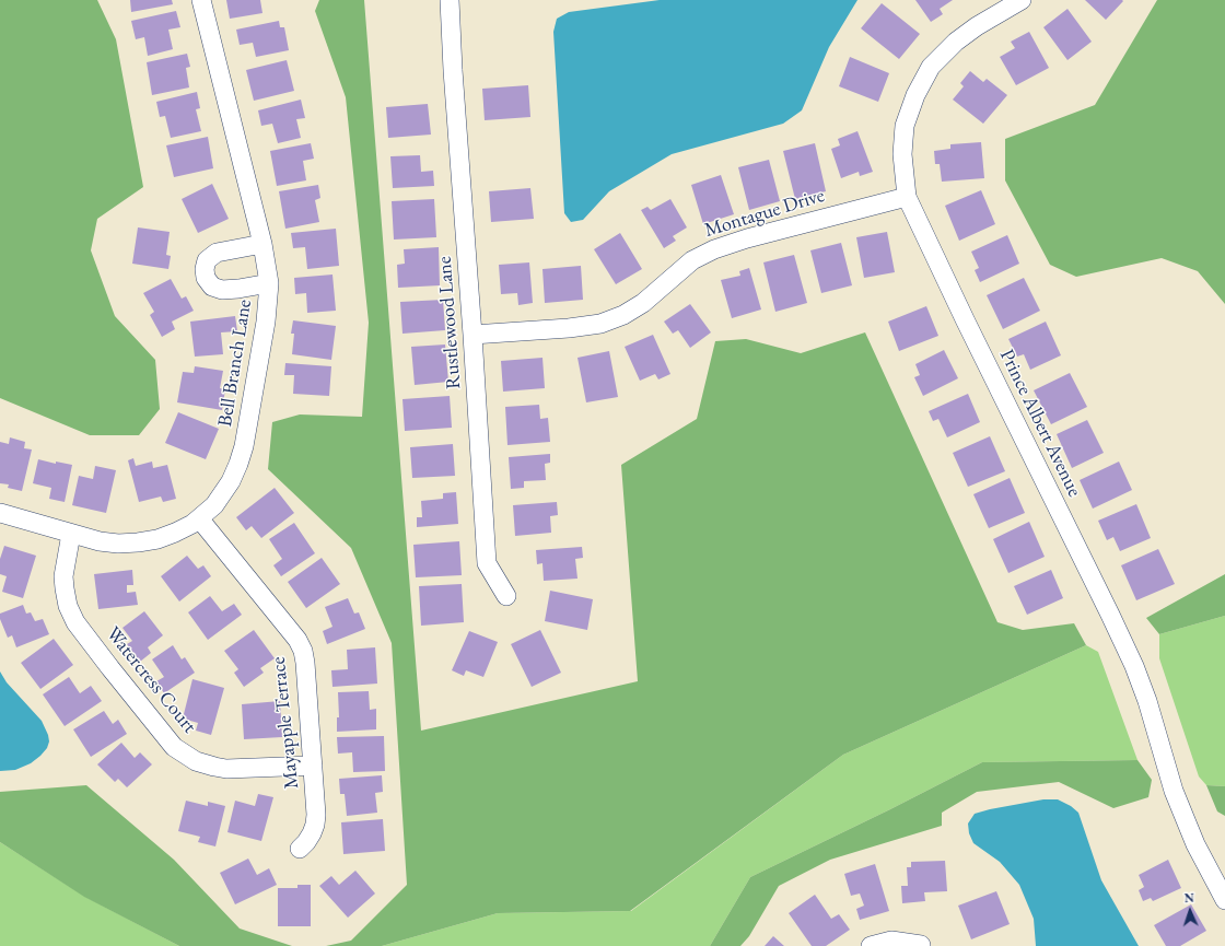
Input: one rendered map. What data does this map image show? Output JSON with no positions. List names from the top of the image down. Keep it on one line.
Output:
{"streets":{"street":["Montague Drive","Rustlewood Lane","Bell Branch Lane","Prince Albert Avenue","Watercress Court","Mayapple Terrace"]},"crossings":[["Montague Drive","Rustlewood Lane"],["Montague Drive","Prince Albert Avenue"],["Bell Branch Lane","Watercress Court"],["Bell Branch Lane","Mayapple Terrace"],["Watercress Court","Mayapple Terrace"]],"north":"top"}
